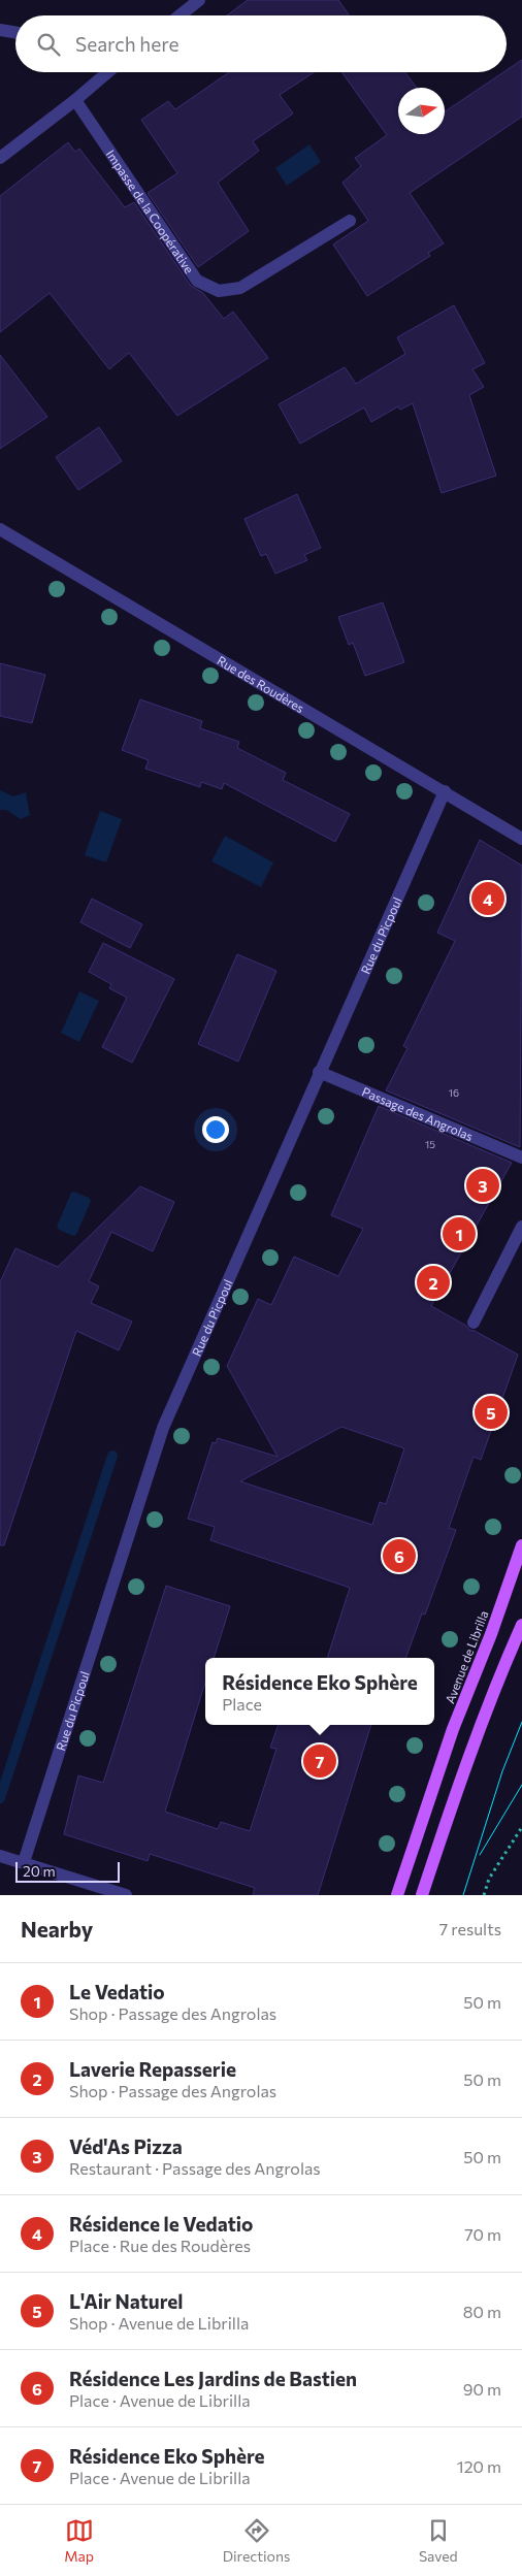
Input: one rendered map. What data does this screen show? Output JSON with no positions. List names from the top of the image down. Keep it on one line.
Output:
{"streets":{"main road":["Avenue de Librilla"],"street":["Impasse de la Coopérative","Rue des Roudères","Rue du Picpoul","Passage des Angrolas"]},"crossings":[["Rue des Roudères","Rue du Picpoul"],["Rue du Picpoul","Passage des Angrolas"]],"house_numbers":["16","15"],"scale_bar":"20 m","north":"right","page":{"search":"Search here","pins":["4","3","1","2","5","6","7"],"popup":["Résidence Eko Sphère","Place"],"scale":"20 m","heading":["Nearby","7 results"],"list":[{"mark":"1","name":"Le Vedatio","note":"Shop · Passage des Angrolas","value":"50 m"},{"mark":"2","name":"Laverie Repasserie","note":"Shop · Passage des Angrolas","value":"50 m"},{"mark":"3","name":"Véd'As Pizza","note":"Restaurant · Passage des Angrolas","value":"50 m"},{"mark":"4","name":"Résidence le Vedatio","note":"Place · Rue des Roudères","value":"70 m"},{"mark":"5","name":"L'Air Naturel","note":"Shop · Avenue de Librilla","value":"80 m"},{"mark":"6","name":"Résidence Les Jardins de Bastien","note":"Place · Avenue de Librilla","value":"90 m"},{"mark":"7","name":"Résidence Eko Sphère","note":"Place · Avenue de Librilla","value":"120 m"}],"nav":["Map","Directions","Saved"]}}
